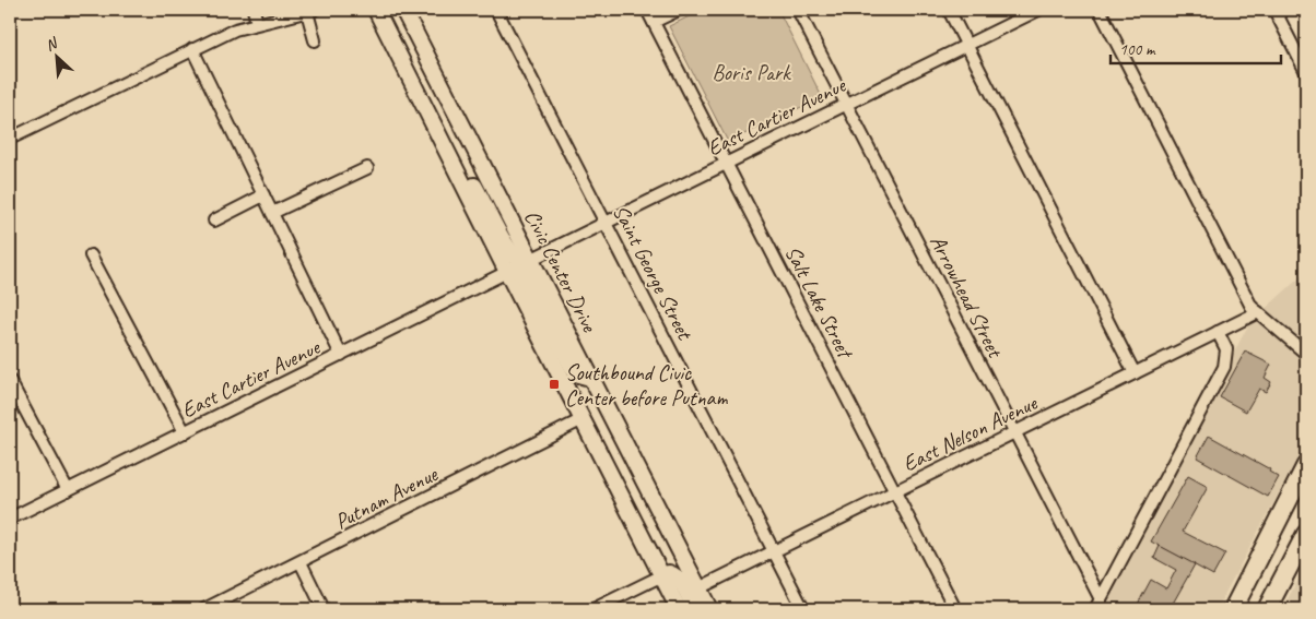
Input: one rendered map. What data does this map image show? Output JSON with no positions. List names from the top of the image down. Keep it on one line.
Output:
{"streets":{"main road":["Civic Center Drive"],"street":["East Cartier Avenue","Saint George Street","Arrowhead Street","Salt Lake Street","East Nelson Avenue","Putnam Avenue"]},"crossings":[["East Cartier Avenue","Civic Center Drive"],["East Cartier Avenue","Saint George Street"],["East Cartier Avenue","Arrowhead Street"],["East Cartier Avenue","Salt Lake Street"],["Civic Center Drive","East Nelson Avenue"],["Saint George Street","East Nelson Avenue"],["Arrowhead Street","East Nelson Avenue"],["Salt Lake Street","East Nelson Avenue"]],"parks":["Boris Park"],"places":{"transit":["Southbound Civic Center before Putnam"]},"scale_bar":"100 m","north":"top left"}
